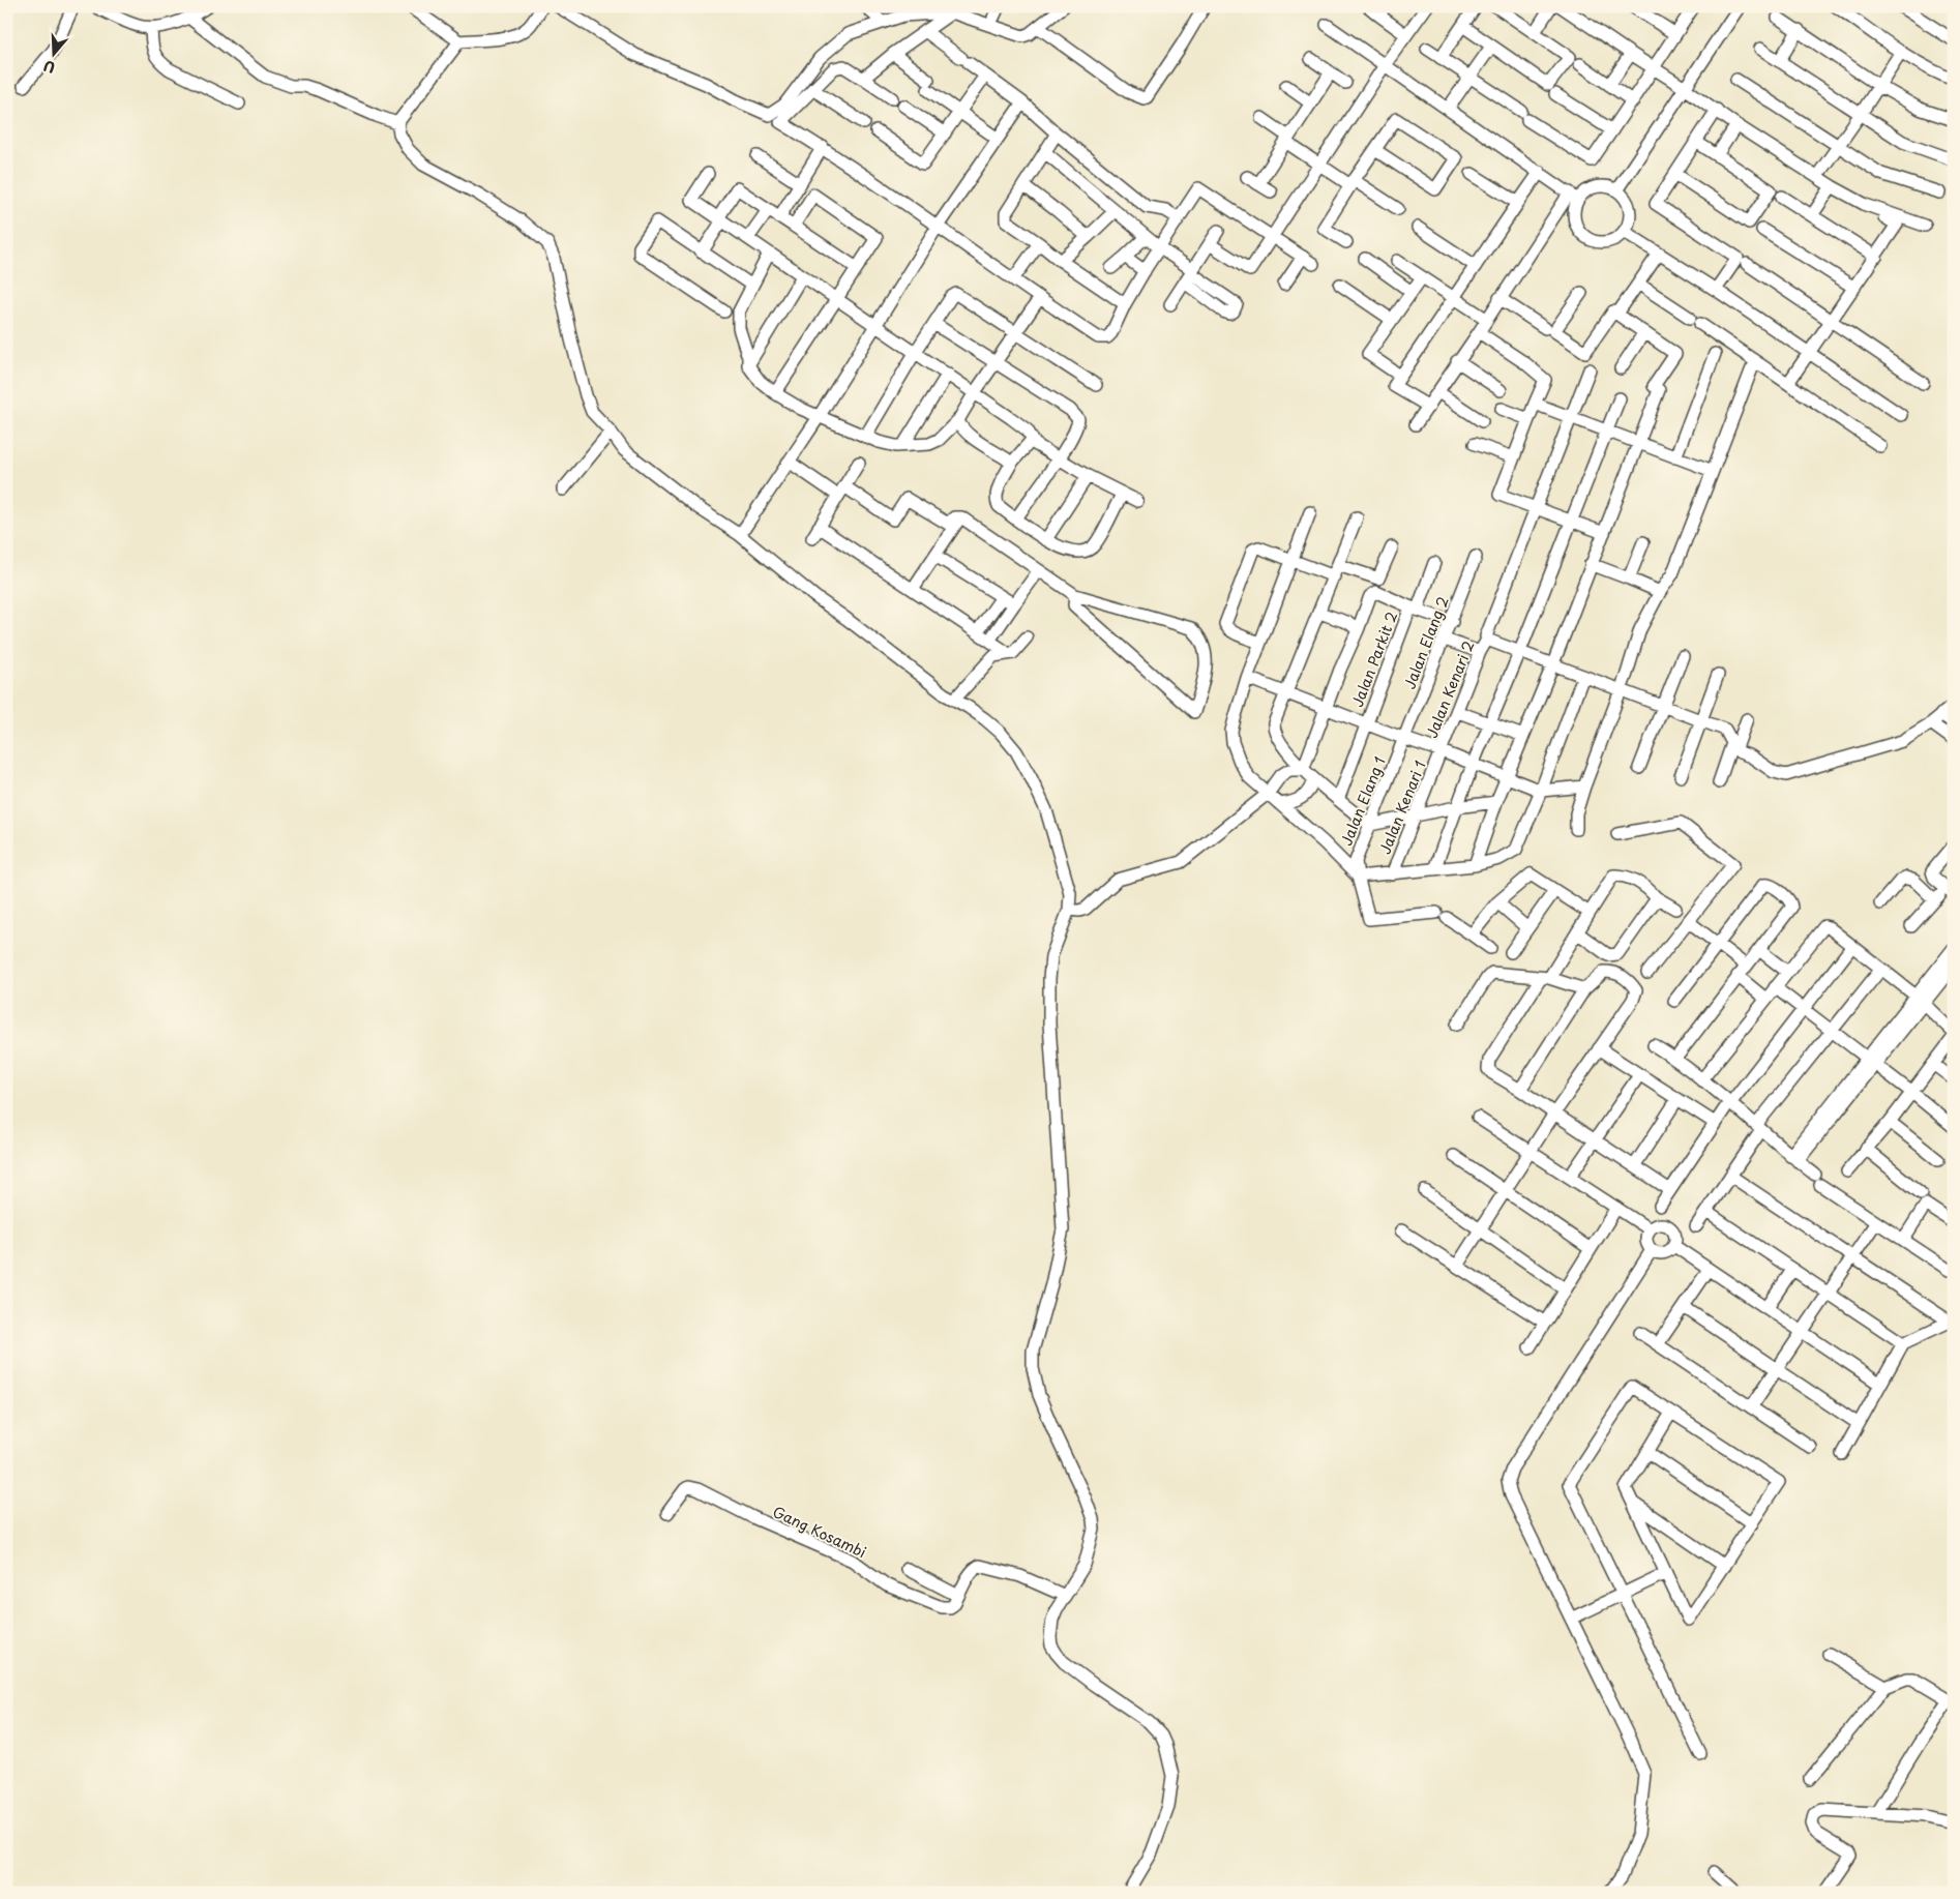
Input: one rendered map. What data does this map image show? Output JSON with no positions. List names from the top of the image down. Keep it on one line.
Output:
{"streets":{"street":["Jalan Elang 2","Jalan Parkit 2","Jalan Kenari 2","Jalan Elang 1","Jalan Kenari 1","Gang Kosambi"]},"crossings":[["Jalan Elang 2","Jalan Elang 1"],["Jalan Kenari 2","Jalan Kenari 1"]],"north":"bottom"}
